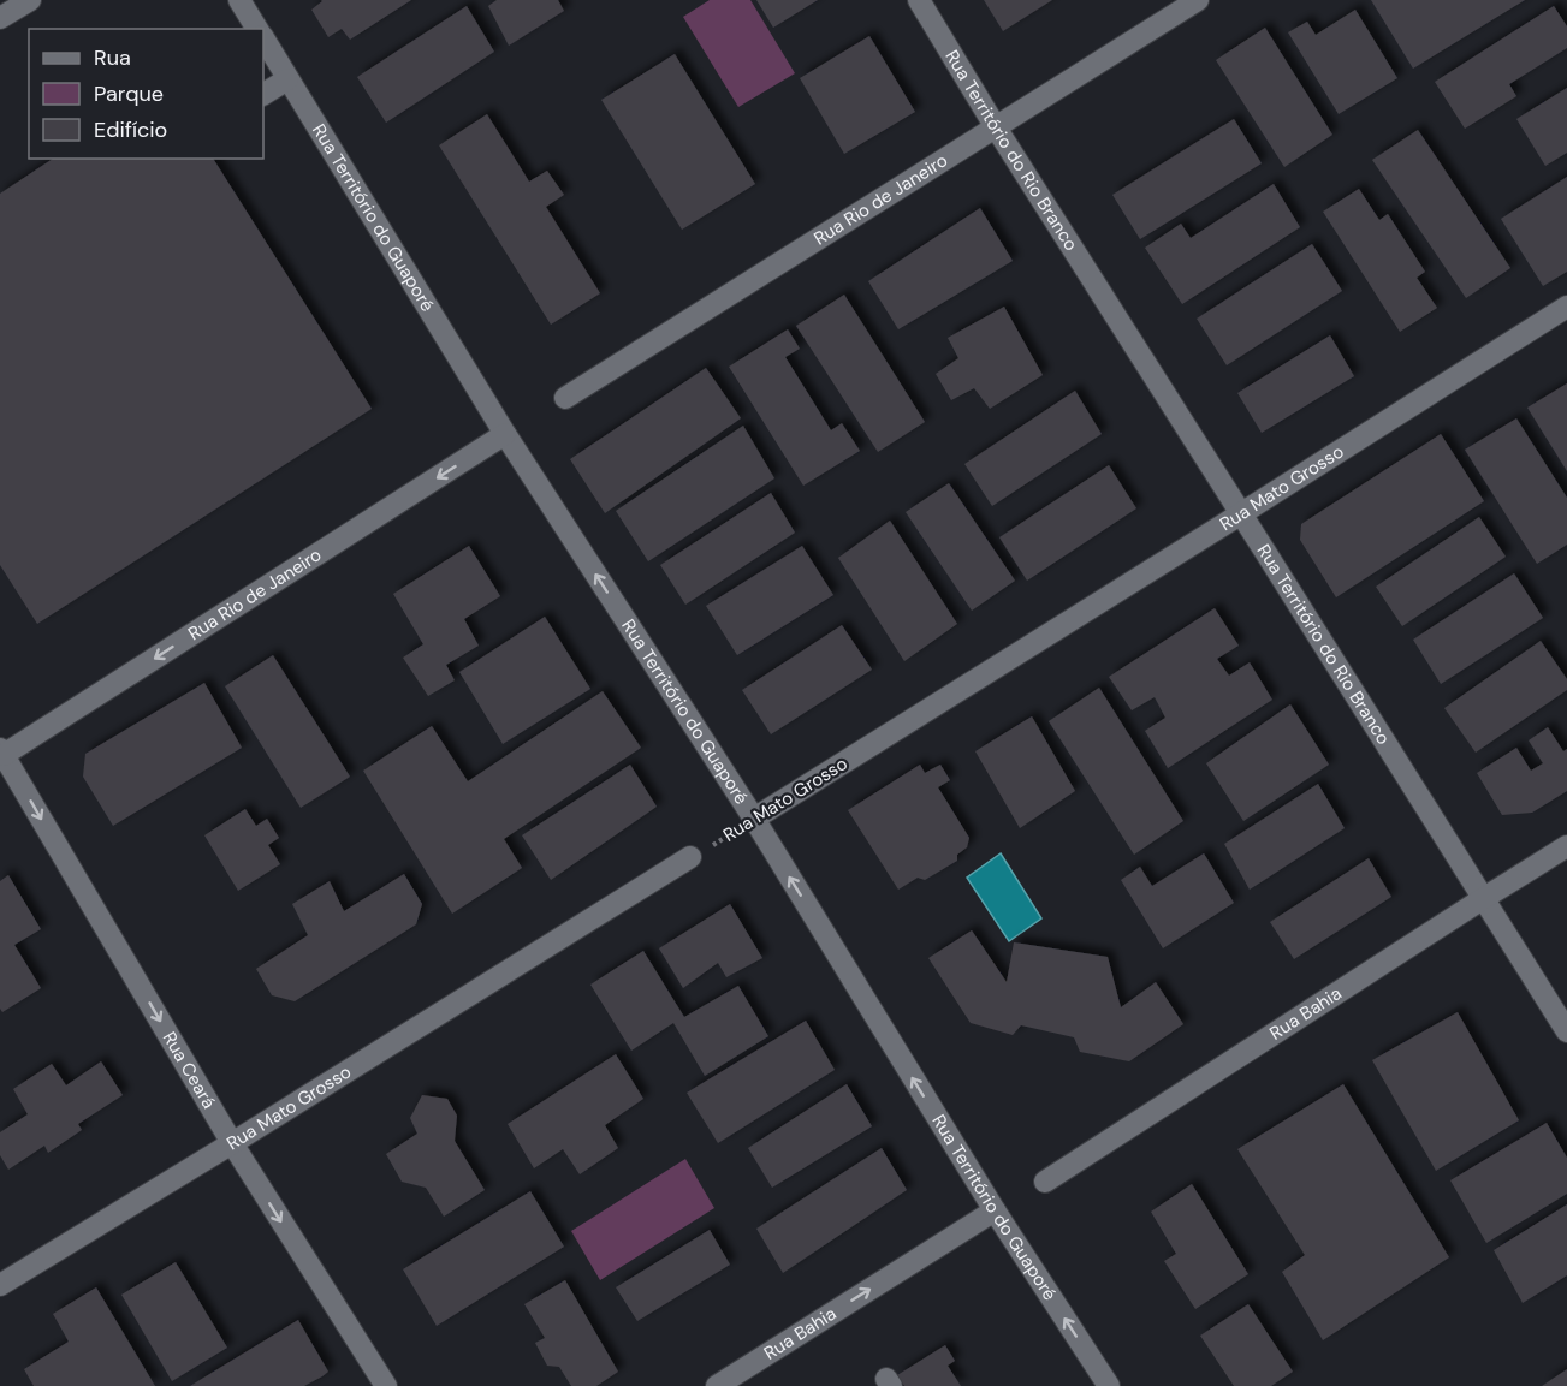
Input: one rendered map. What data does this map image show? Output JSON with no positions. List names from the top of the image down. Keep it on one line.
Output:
{"streets":{"street":["Rua Território do Rio Branco","Rua Rio de Janeiro","Rua Território do Guaporé","Rua Mato Grosso","Rua Bahia","Rua Ceará"]},"crossings":[["Rua Território do Rio Branco","Rua Rio de Janeiro"],["Rua Território do Rio Branco","Rua Mato Grosso"],["Rua Território do Rio Branco","Rua Bahia"],["Rua Rio de Janeiro","Rua Território do Guaporé"],["Rua Rio de Janeiro","Rua Ceará"],["Rua Território do Guaporé","Rua Mato Grosso"],["Rua Território do Guaporé","Rua Bahia"],["Rua Mato Grosso","Rua Ceará"]],"one_way":["Rua Rio de Janeiro","Rua Território do Guaporé","Rua Ceará"],"legend":["Rua","Parque","Edifício"]}
